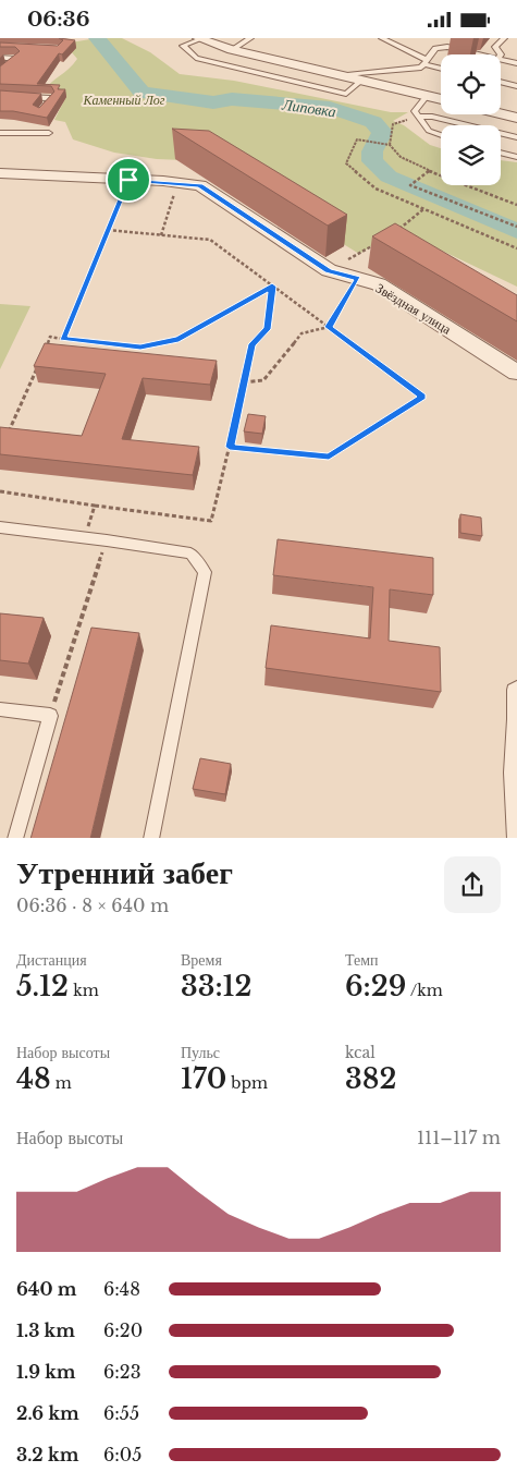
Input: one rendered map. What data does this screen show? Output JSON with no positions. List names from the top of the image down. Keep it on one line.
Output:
{"streets":{"street":["Звёздная улица"]},"water":["Липовка"],"parks":["Каменный Лог"],"page":{"status":"06:36","heading":["Утренний забег","06:36 · 8 × 640 m"],"stats":[["Дистанция","5.12 km"],["Время","33:12"],["Темп","6:29 /km"],["Набор высоты","48 m"],["Пульс","170 bpm"],["kcal","382"]],"chart":["Набор высоты","111–117 m"],"list":[{"name":"640 m","note":"6:48"},{"name":"1.3 km","note":"6:20"},{"name":"1.9 km","note":"6:23"},{"name":"2.6 km","note":"6:55"},{"name":"3.2 km","note":"6:05"}]}}
